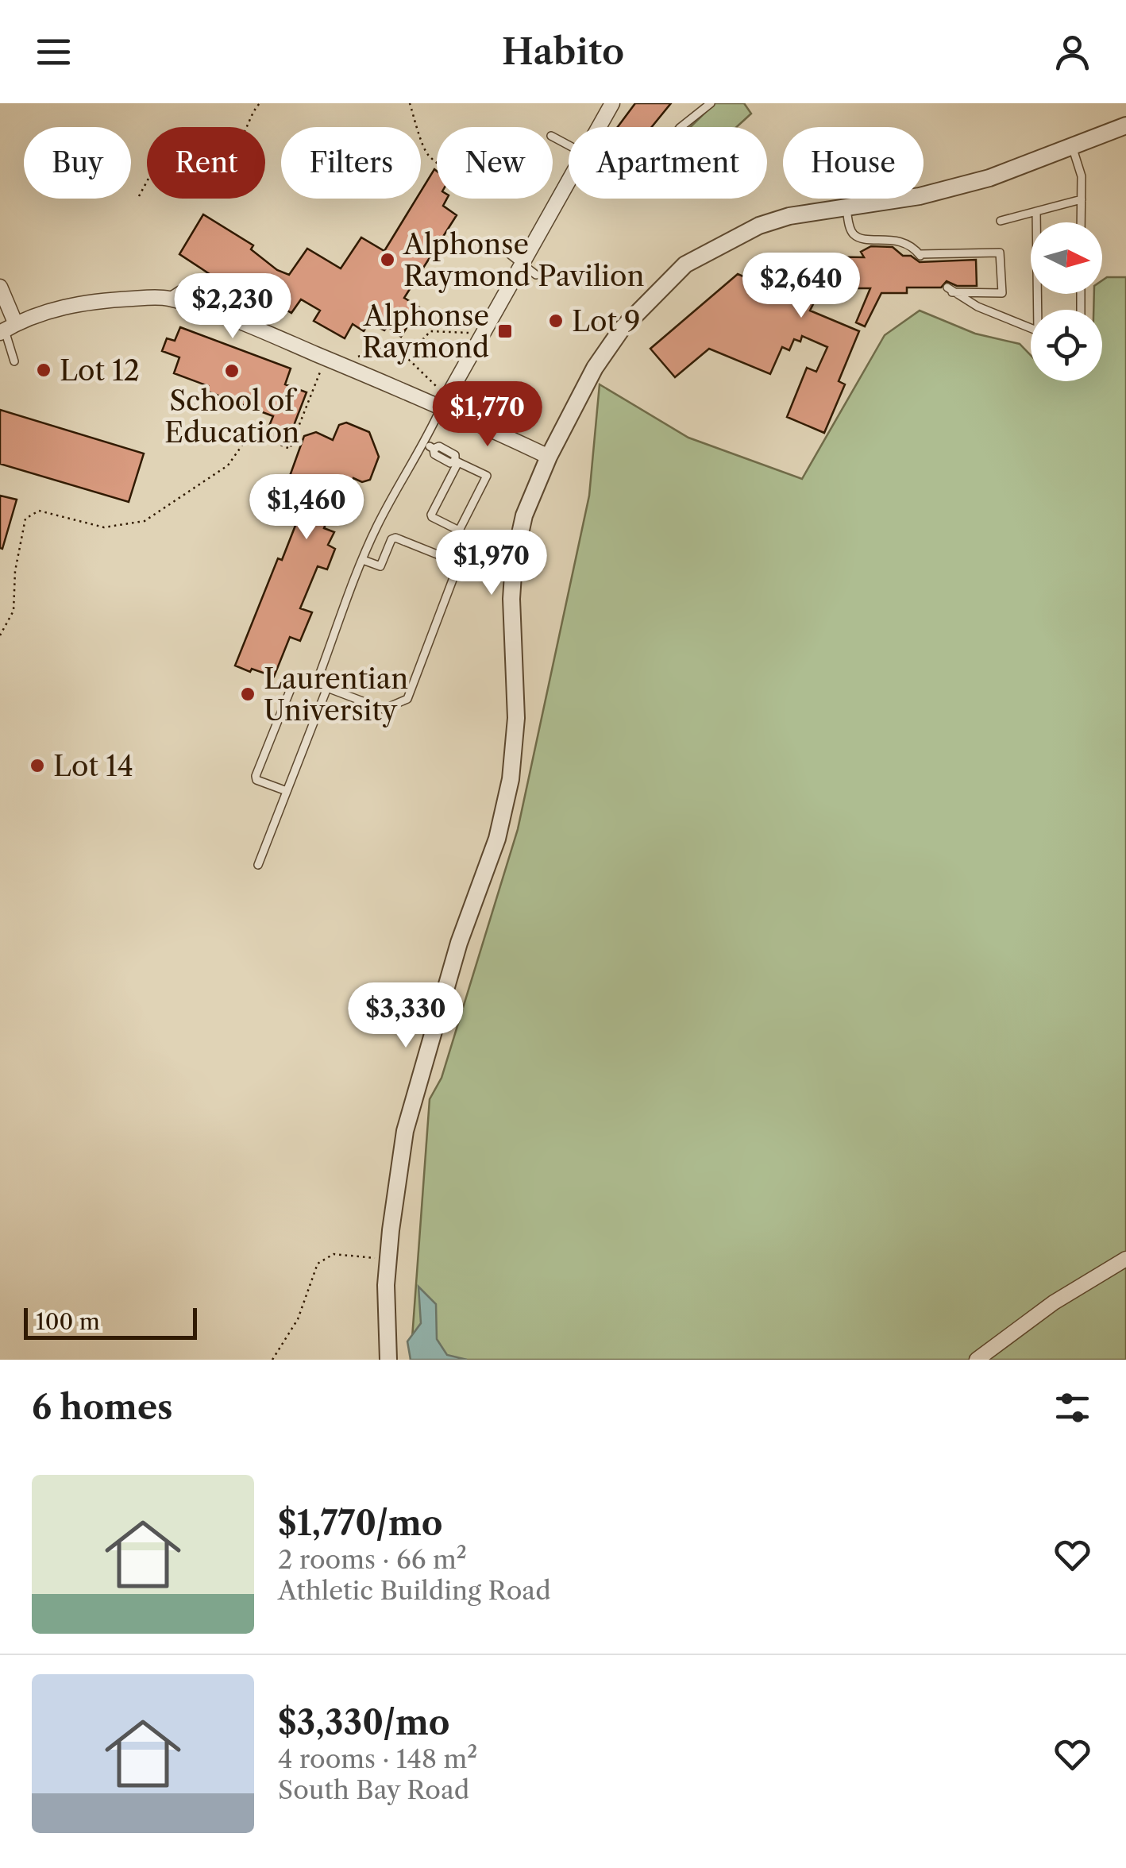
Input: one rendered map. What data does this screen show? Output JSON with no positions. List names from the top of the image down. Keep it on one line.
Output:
{"places":{"other":["Alphonse Raymond Pavilion","Lot 9","Lot 12","School of Education","Laurentian University","Lot 14"],"transit":["Alphonse Raymond"]},"scale_bar":"100 m","north":"right","page":{"header":"Habito","chip":["Buy","Rent","Filters","New","Apartment","House"],"price":["$2,640","$2,230","$1,770","$1,460","$1,970","$3,330"],"scale":"100 m","heading":"6 homes","list":[{"name":"$1,770/mo","note":"2 rooms · 66 m² · Athletic Building Road"},{"name":"$3,330/mo","note":"4 rooms · 148 m² · South Bay Road"}]}}
